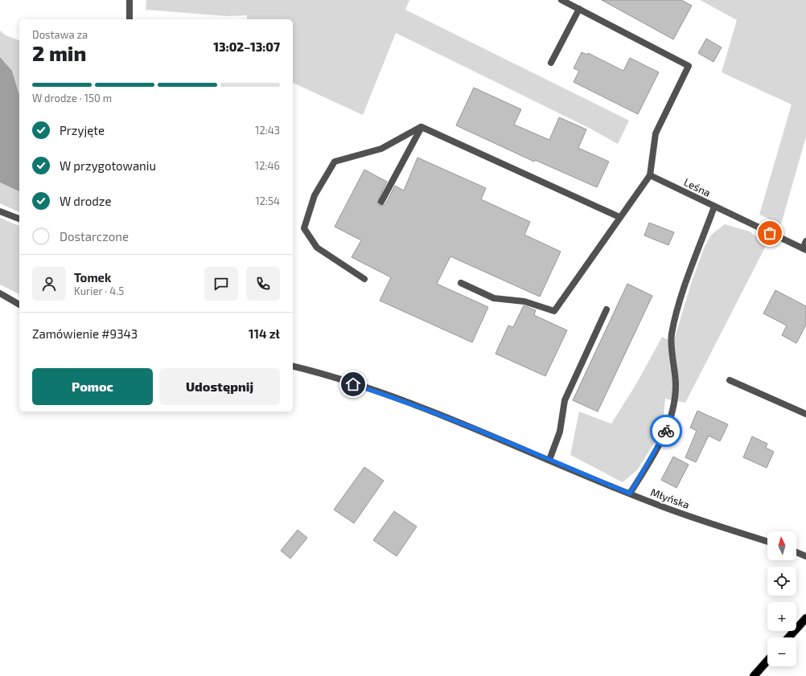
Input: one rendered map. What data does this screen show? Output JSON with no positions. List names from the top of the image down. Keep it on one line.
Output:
{"streets":{"street":["Leśna","Młyńska"]},"north":"top","page":{"heading":["2 min","Dostawa za","13:02–13:07"],"panel":["Tomek","Kurier · 4.5","Zamówienie #9343","114 zł"],"bar":"W drodze · 150 m","list":[["Przyjęte","12:43"],["W przygotowaniu","12:46"],["W drodze","12:54"],"Dostarczone"],"buttons":["Pomoc","Udostępnij"],"map_buttons":["+","−"]}}
